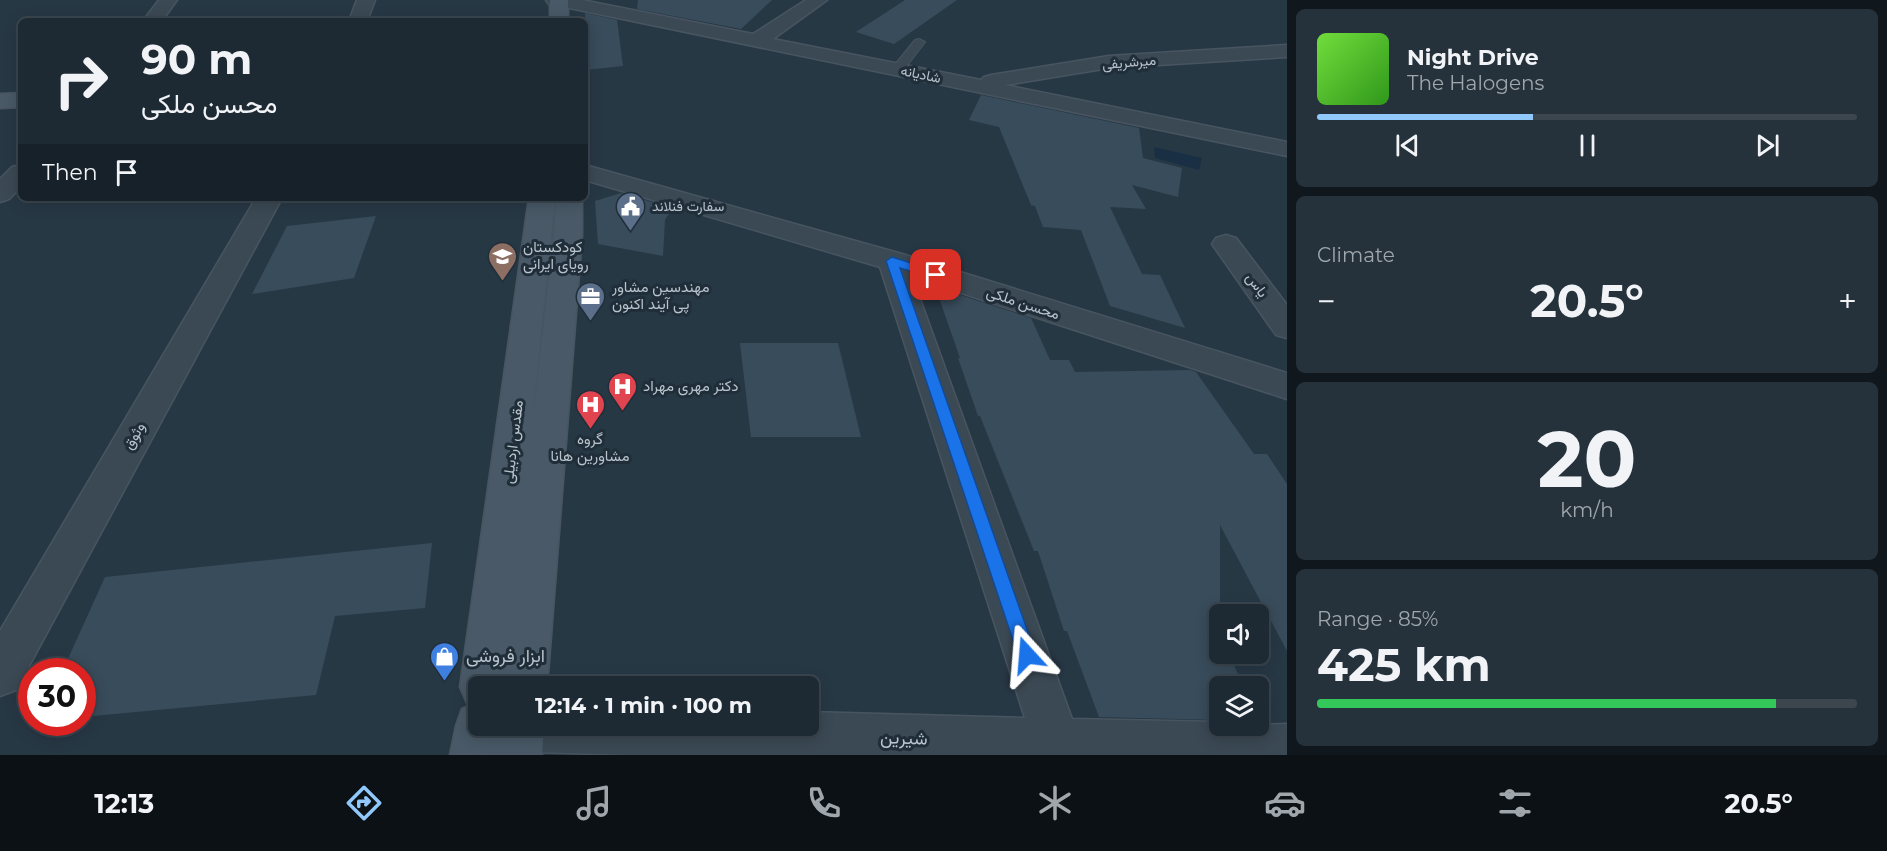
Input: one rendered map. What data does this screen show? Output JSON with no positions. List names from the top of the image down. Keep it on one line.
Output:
{"streets":{"main road":["مقدس اردبیلی"],"street":["میرشریفی","شادیانه","یاس","محسن ملکی","وثوق","شیرین"]},"crossings":[["میرشریفی","شادیانه"]],"places":{"public building":["سفارت فنلاند"],"school or university":["کودکستان رویای ایرانی"],"office":["مهندسین مشاور پی آیند اکنون"],"hospital":["دکتر مهری مهراد","گروه مشاورین هانا"],"shop":["ابزار فروشی"]},"page":{"turn":["90 m","محسن ملکی"],"song":["Night Drive","The Halogens"],"then":"Then","tile":["Climate",["20","km/h"],["Range · 85%","425 km"]],"heat":["−","20.5°","+"],"limit":"30","trip":"12:14 · 1 min · 100 m","tabs":["12:13","20.5°"]}}
